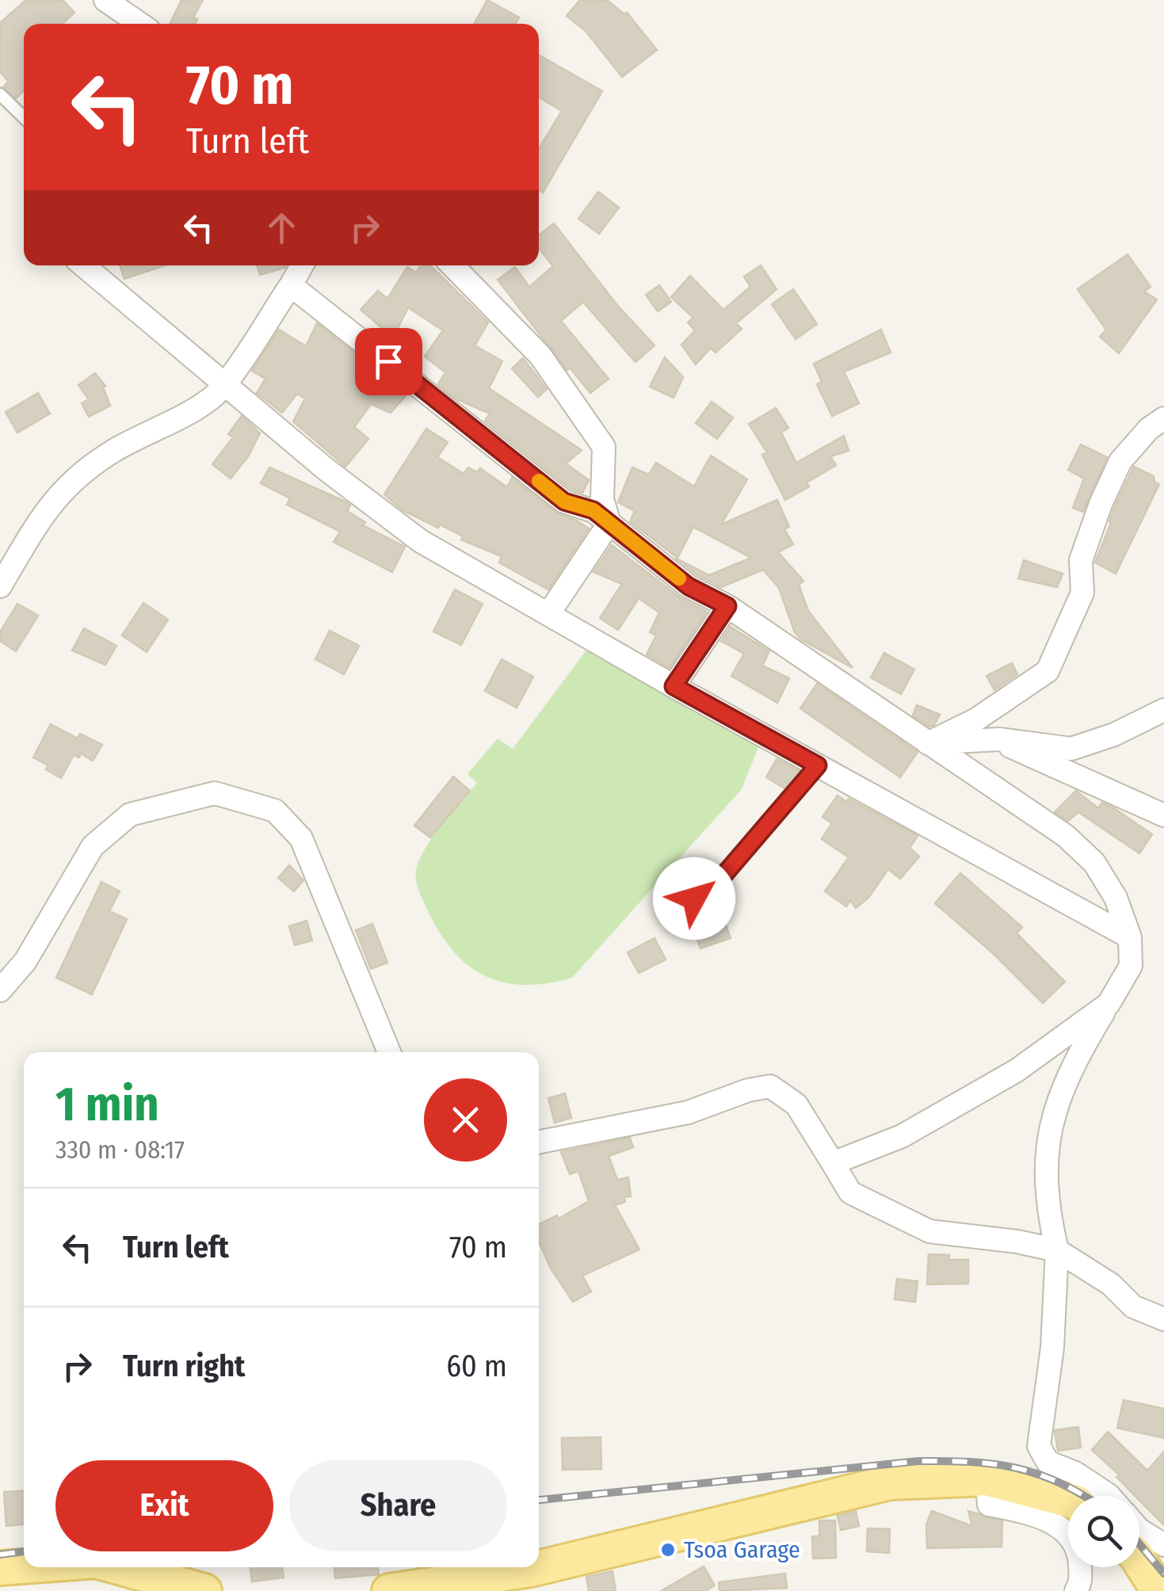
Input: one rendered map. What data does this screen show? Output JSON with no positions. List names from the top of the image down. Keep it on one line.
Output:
{"places":["Tsoa Garage"],"page":{"turn":["70 m","Turn left"],"heading":["1 min","330 m · 08:17"],"list":[{"name":"Turn left","value":"70 m"},{"name":"Turn right","value":"60 m"}],"buttons":["Exit","Share"]}}
